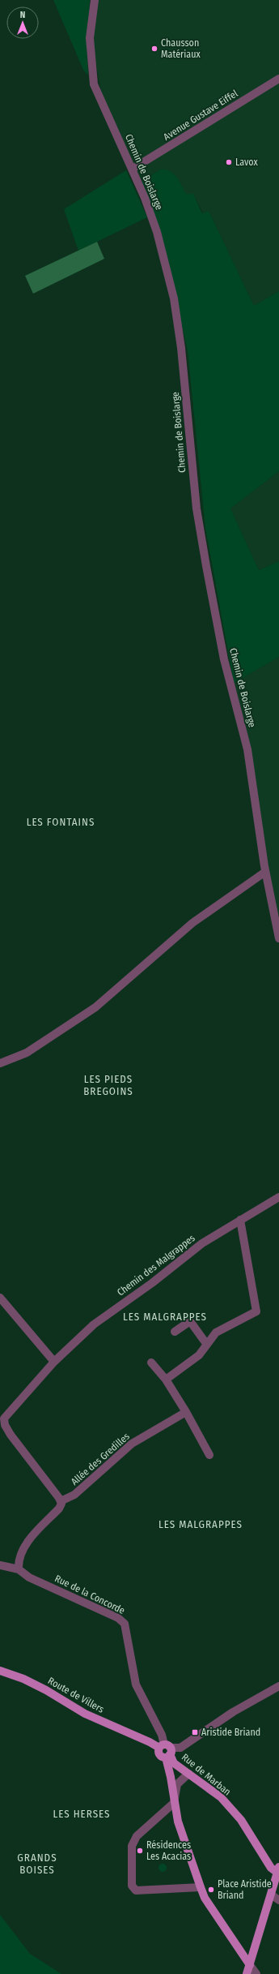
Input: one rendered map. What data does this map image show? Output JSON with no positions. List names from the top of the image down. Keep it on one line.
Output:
{"streets":{"main road":["Route de Villers","Rue de Marban"],"street":["Avenue Gustave Eiffel","Chemin de Boislarge","Chemin des Malgrappes","Allée des Gredilles","Rue de la Concorde"]},"crossings":[["Avenue Gustave Eiffel","Chemin de Boislarge"],["Rue de la Concorde","Route de Villers"],["Rue de la Concorde","Rue de Marban"],["Route de Villers","Rue de Marban"]],"districts":["LES FONTAINS","LES PIEDS BREGOINS","LES MALGRAPPES","LES MALGRAPPES","LES HERSES","GRANDS BOISES"],"places":{"other":["Chausson Matériaux","Lavox","Résidences Les Acacias","Place Aristide Briand"],"transit":["Aristide Briand"]},"north":"top"}
